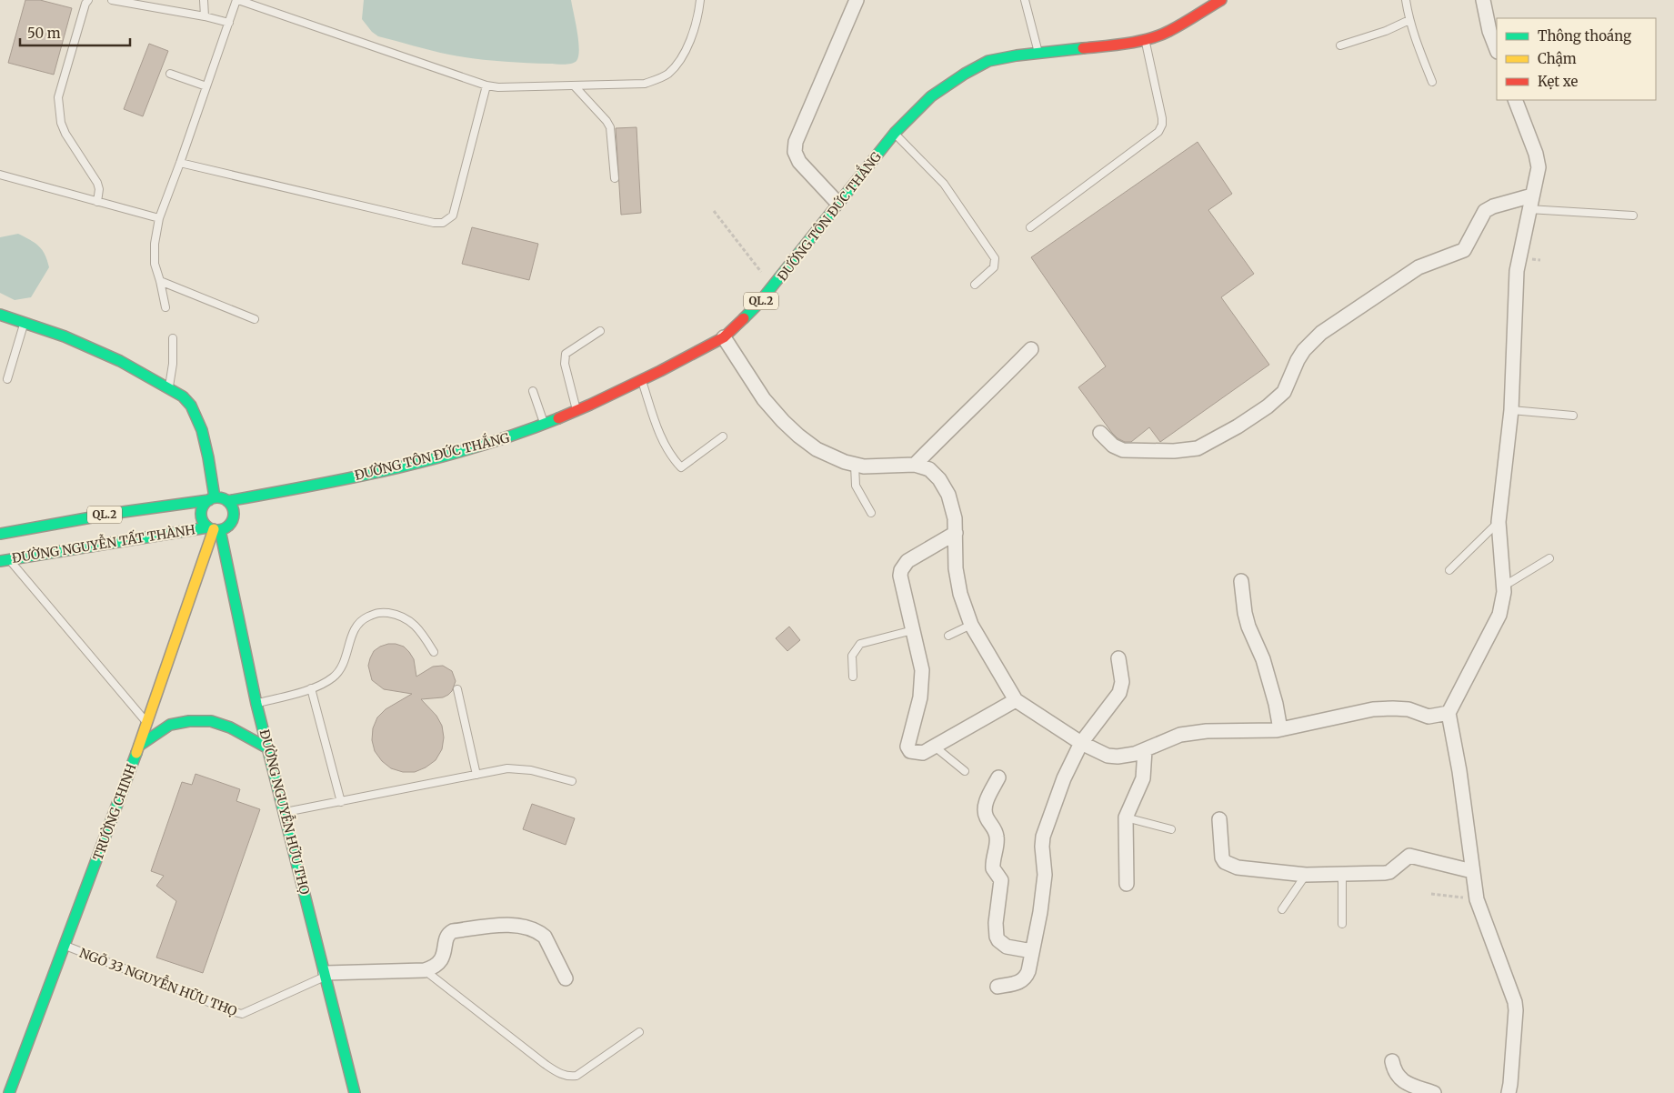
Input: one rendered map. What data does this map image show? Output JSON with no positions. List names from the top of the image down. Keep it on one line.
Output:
{"streets":{"main road":["ĐƯỜNG TÔN ĐỨC THẮNG","QL.2","ĐƯỜNG NGUYỄN TẤT THÀNH","TRƯỜNG CHINH","ĐƯỜNG NGUYỄN HỮU THỌ"],"lane":["NGÕ 33 NGUYỄN HỮU THỌ"]},"crossings":[["ĐƯỜNG TÔN ĐỨC THẮNG","ĐƯỜNG NGUYỄN TẤT THÀNH"],["ĐƯỜNG TÔN ĐỨC THẮNG","TRƯỜNG CHINH"],["ĐƯỜNG TÔN ĐỨC THẮNG","ĐƯỜNG NGUYỄN HỮU THỌ"],["ĐƯỜNG NGUYỄN TẤT THÀNH","TRƯỜNG CHINH"],["ĐƯỜNG NGUYỄN TẤT THÀNH","ĐƯỜNG NGUYỄN HỮU THỌ"],["TRƯỜNG CHINH","ĐƯỜNG NGUYỄN HỮU THỌ"],["TRƯỜNG CHINH","NGÕ 33 NGUYỄN HỮU THỌ"],["ĐƯỜNG NGUYỄN HỮU THỌ","NGÕ 33 NGUYỄN HỮU THỌ"]],"legend":["Thông thoáng","Chậm","Kẹt xe"],"scale_bar":"50 m"}
